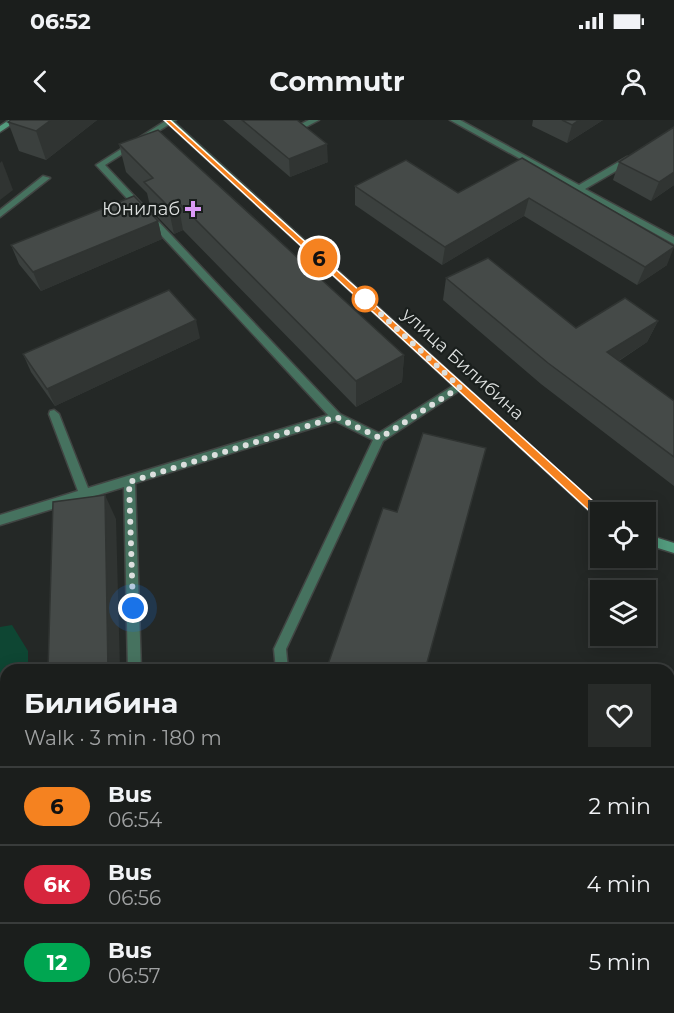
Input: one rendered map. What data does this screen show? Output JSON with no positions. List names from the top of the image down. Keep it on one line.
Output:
{"streets":{"street":["улица Билибина"]},"places":{"health":["Юнилаб"]},"lines":["bus line 6"],"page":{"status":"06:52","header":"Commutr","on_map":"6","heading":["Билибина","Walk · 3 min · 180 m"],"list":[{"mark":"6","name":"Bus","note":"06:54","value":"2 min"},{"mark":"6к","name":"Bus","note":"06:56","value":"4 min"},{"mark":"12","name":"Bus","note":"06:57","value":"5 min"}]}}
